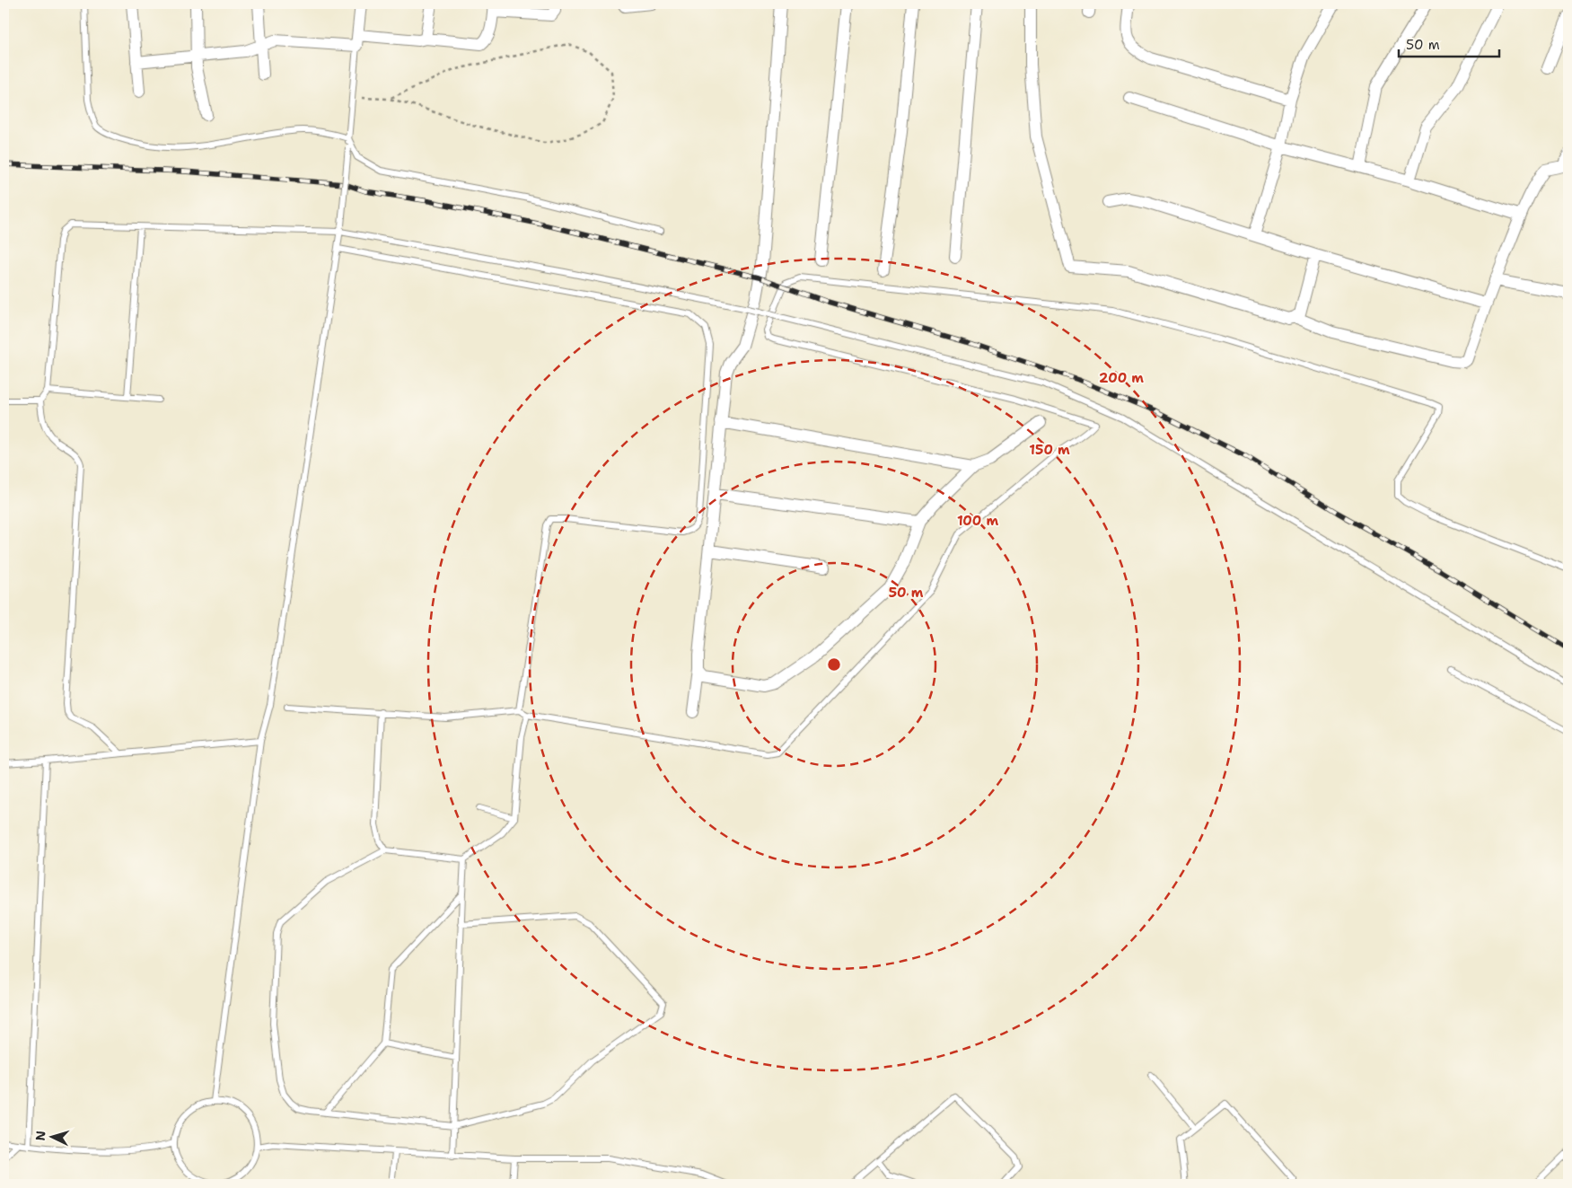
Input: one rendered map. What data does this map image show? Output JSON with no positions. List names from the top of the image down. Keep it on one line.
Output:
{"scale_bar":"50 m","north":"left","rings":["200 m","150 m","100 m","50 m"]}
